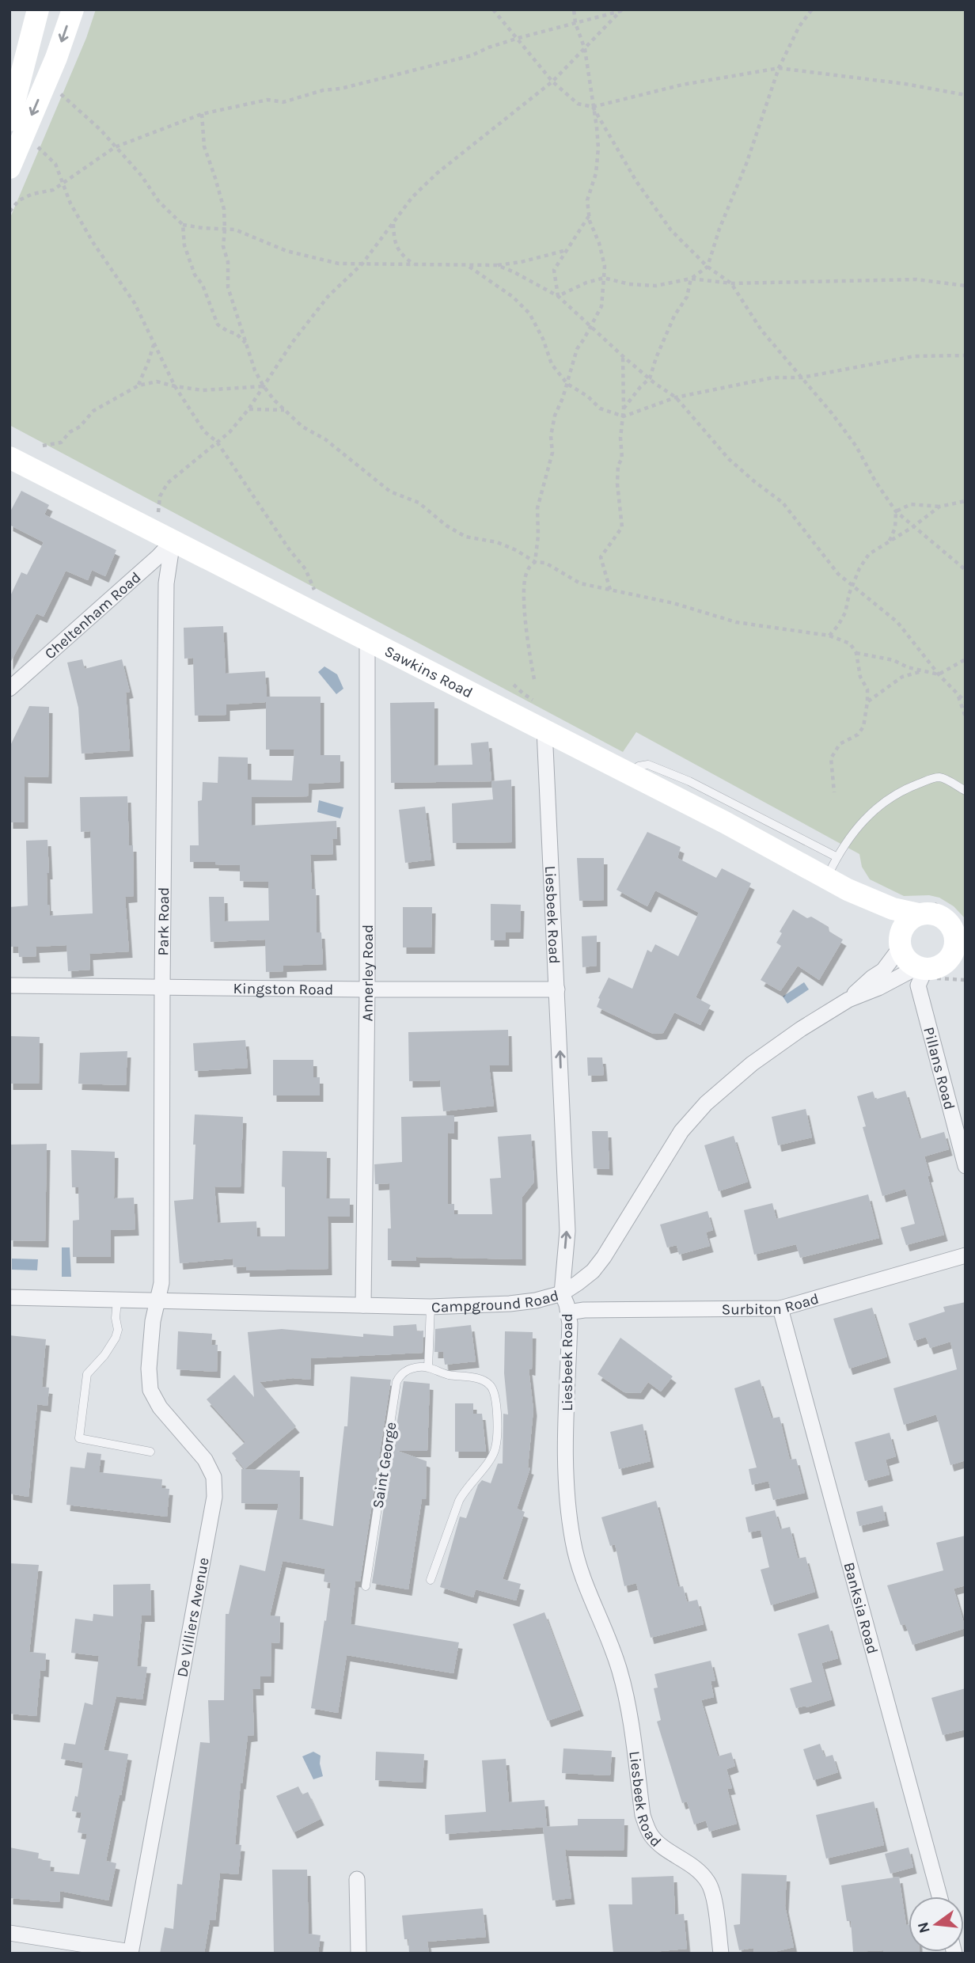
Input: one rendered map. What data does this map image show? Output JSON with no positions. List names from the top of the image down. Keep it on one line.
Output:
{"streets":{"street":["Cheltenham Road","Sawkins Road","Liesbeek Road","Park Road","Annerley Road","Kingston Road","Pillans Road","Campground Road","Surbiton Road","Banksia Road","De Villiers Avenue"],"lane":["Saint George"]},"crossings":[["Cheltenham Road","Sawkins Road"],["Cheltenham Road","Park Road"],["Sawkins Road","Liesbeek Road"],["Sawkins Road","Park Road"],["Sawkins Road","Annerley Road"],["Sawkins Road","Pillans Road"],["Sawkins Road","Campground Road"],["Liesbeek Road","Kingston Road"],["Liesbeek Road","Campground Road"],["Liesbeek Road","Surbiton Road"],["Park Road","Kingston Road"],["Park Road","Campground Road"],["Park Road","De Villiers Avenue"],["Annerley Road","Kingston Road"],["Annerley Road","Campground Road"],["Pillans Road","Campground Road"],["Campground Road","De Villiers Avenue"],["Surbiton Road","Banksia Road"]],"north":"left"}
